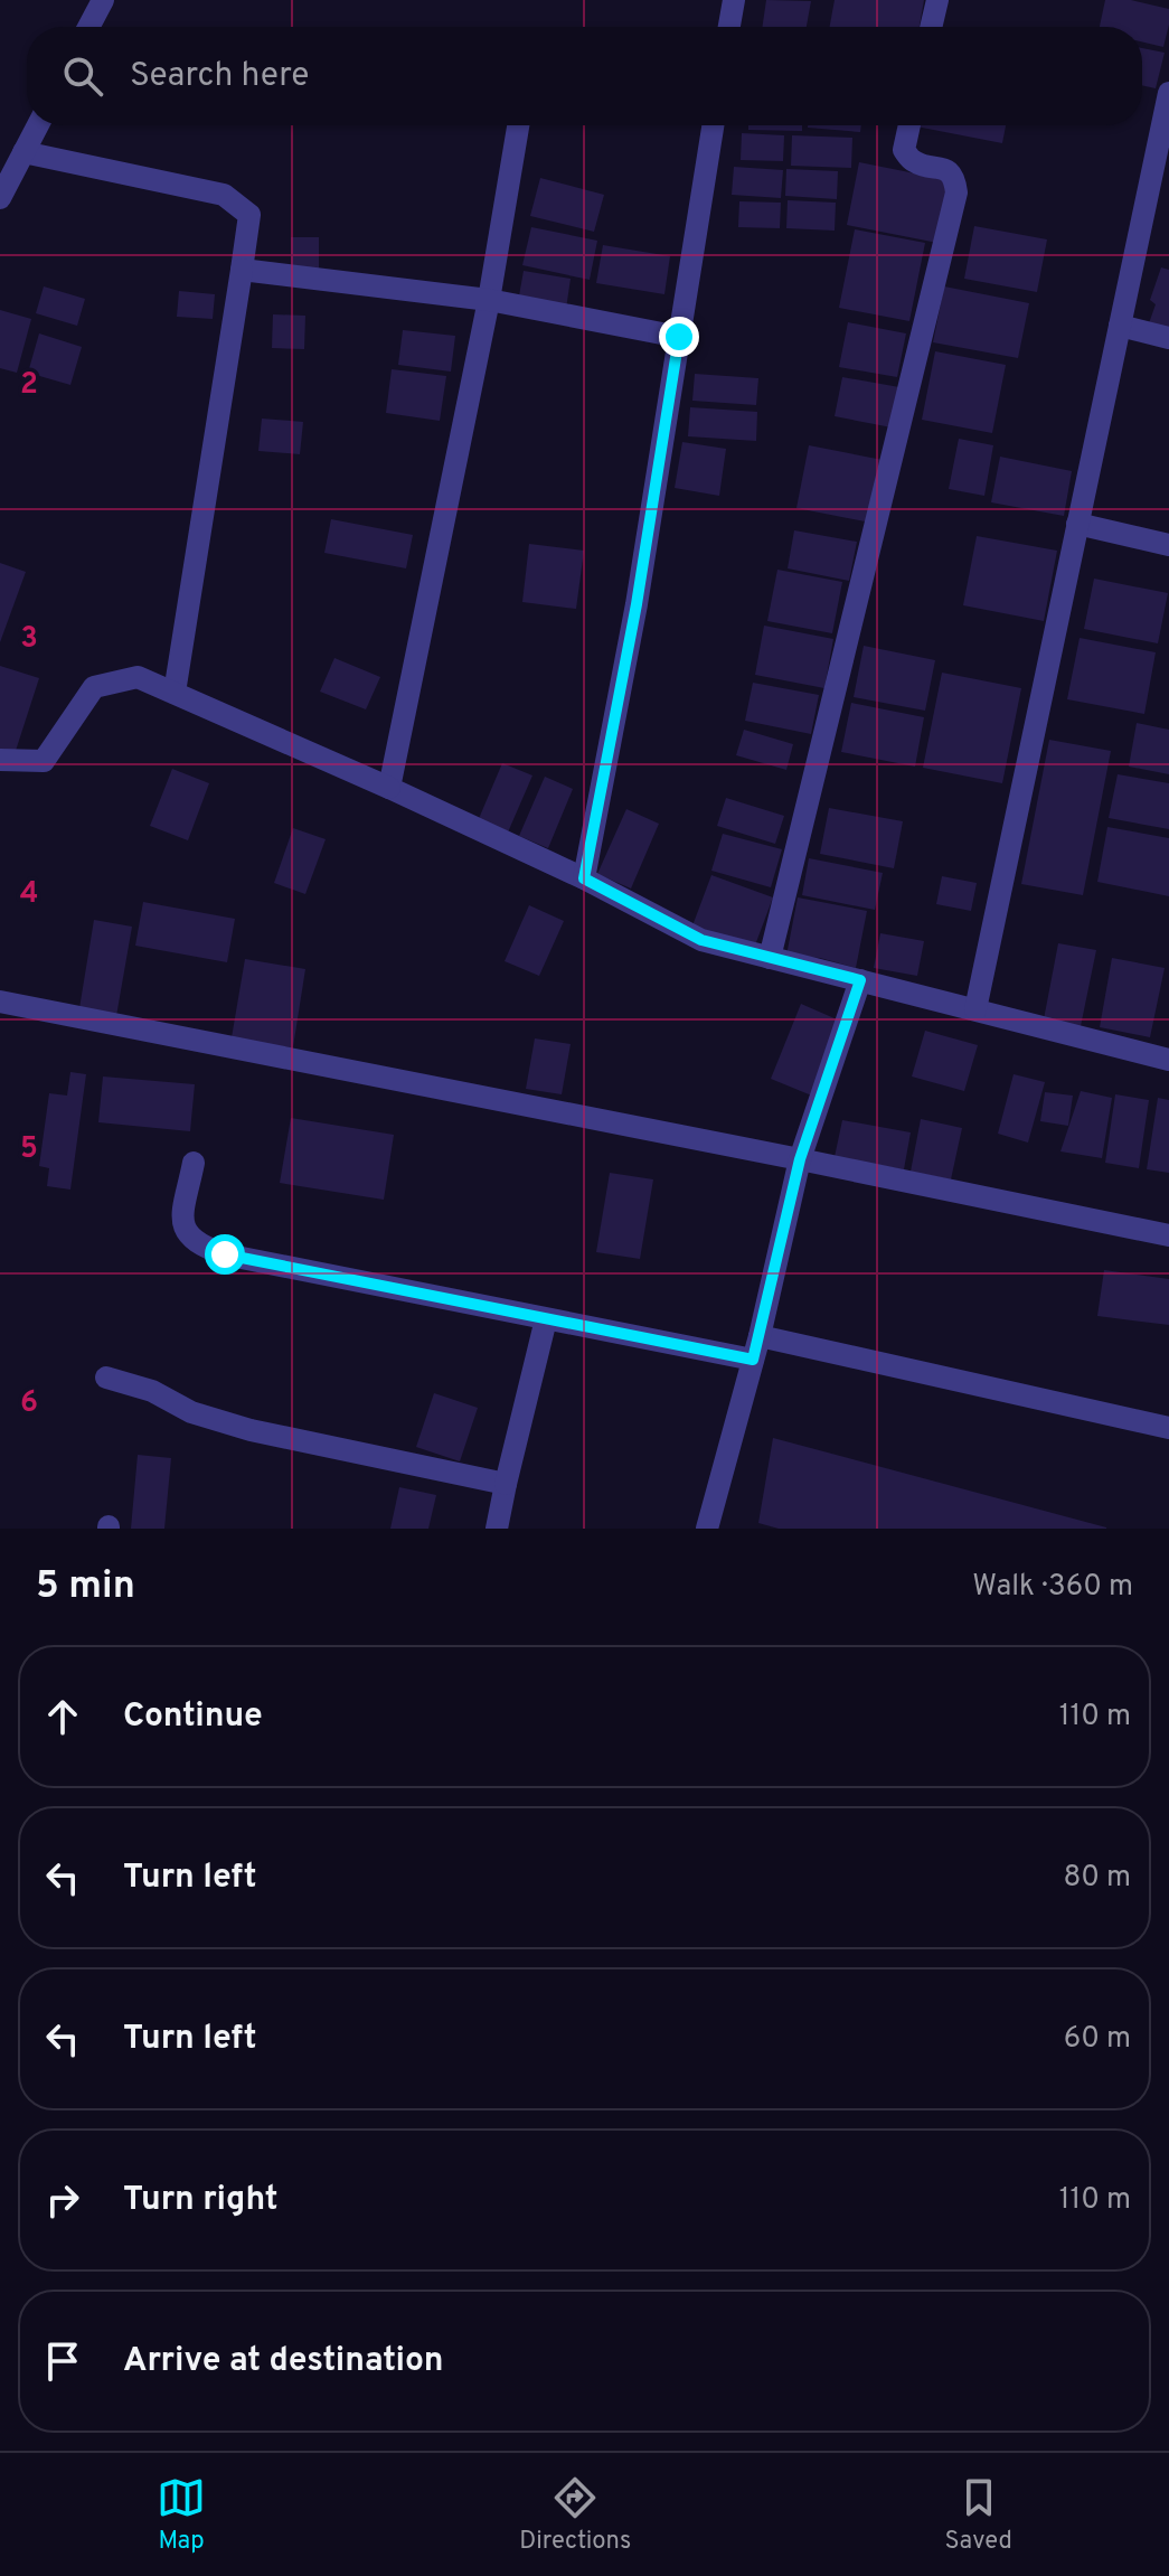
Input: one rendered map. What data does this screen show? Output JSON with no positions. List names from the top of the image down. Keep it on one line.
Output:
{"page":{"search":"Search here","heading":["5 min","Walk · 360 m"],"list":[["Continue","110 m"],["Turn left","80 m"],["Turn left","60 m"],["Turn right","110 m"],"Arrive at destination"],"nav":["Map","Directions","Saved"]},"grid":{"rows":["2","3","4","5","6"]}}
